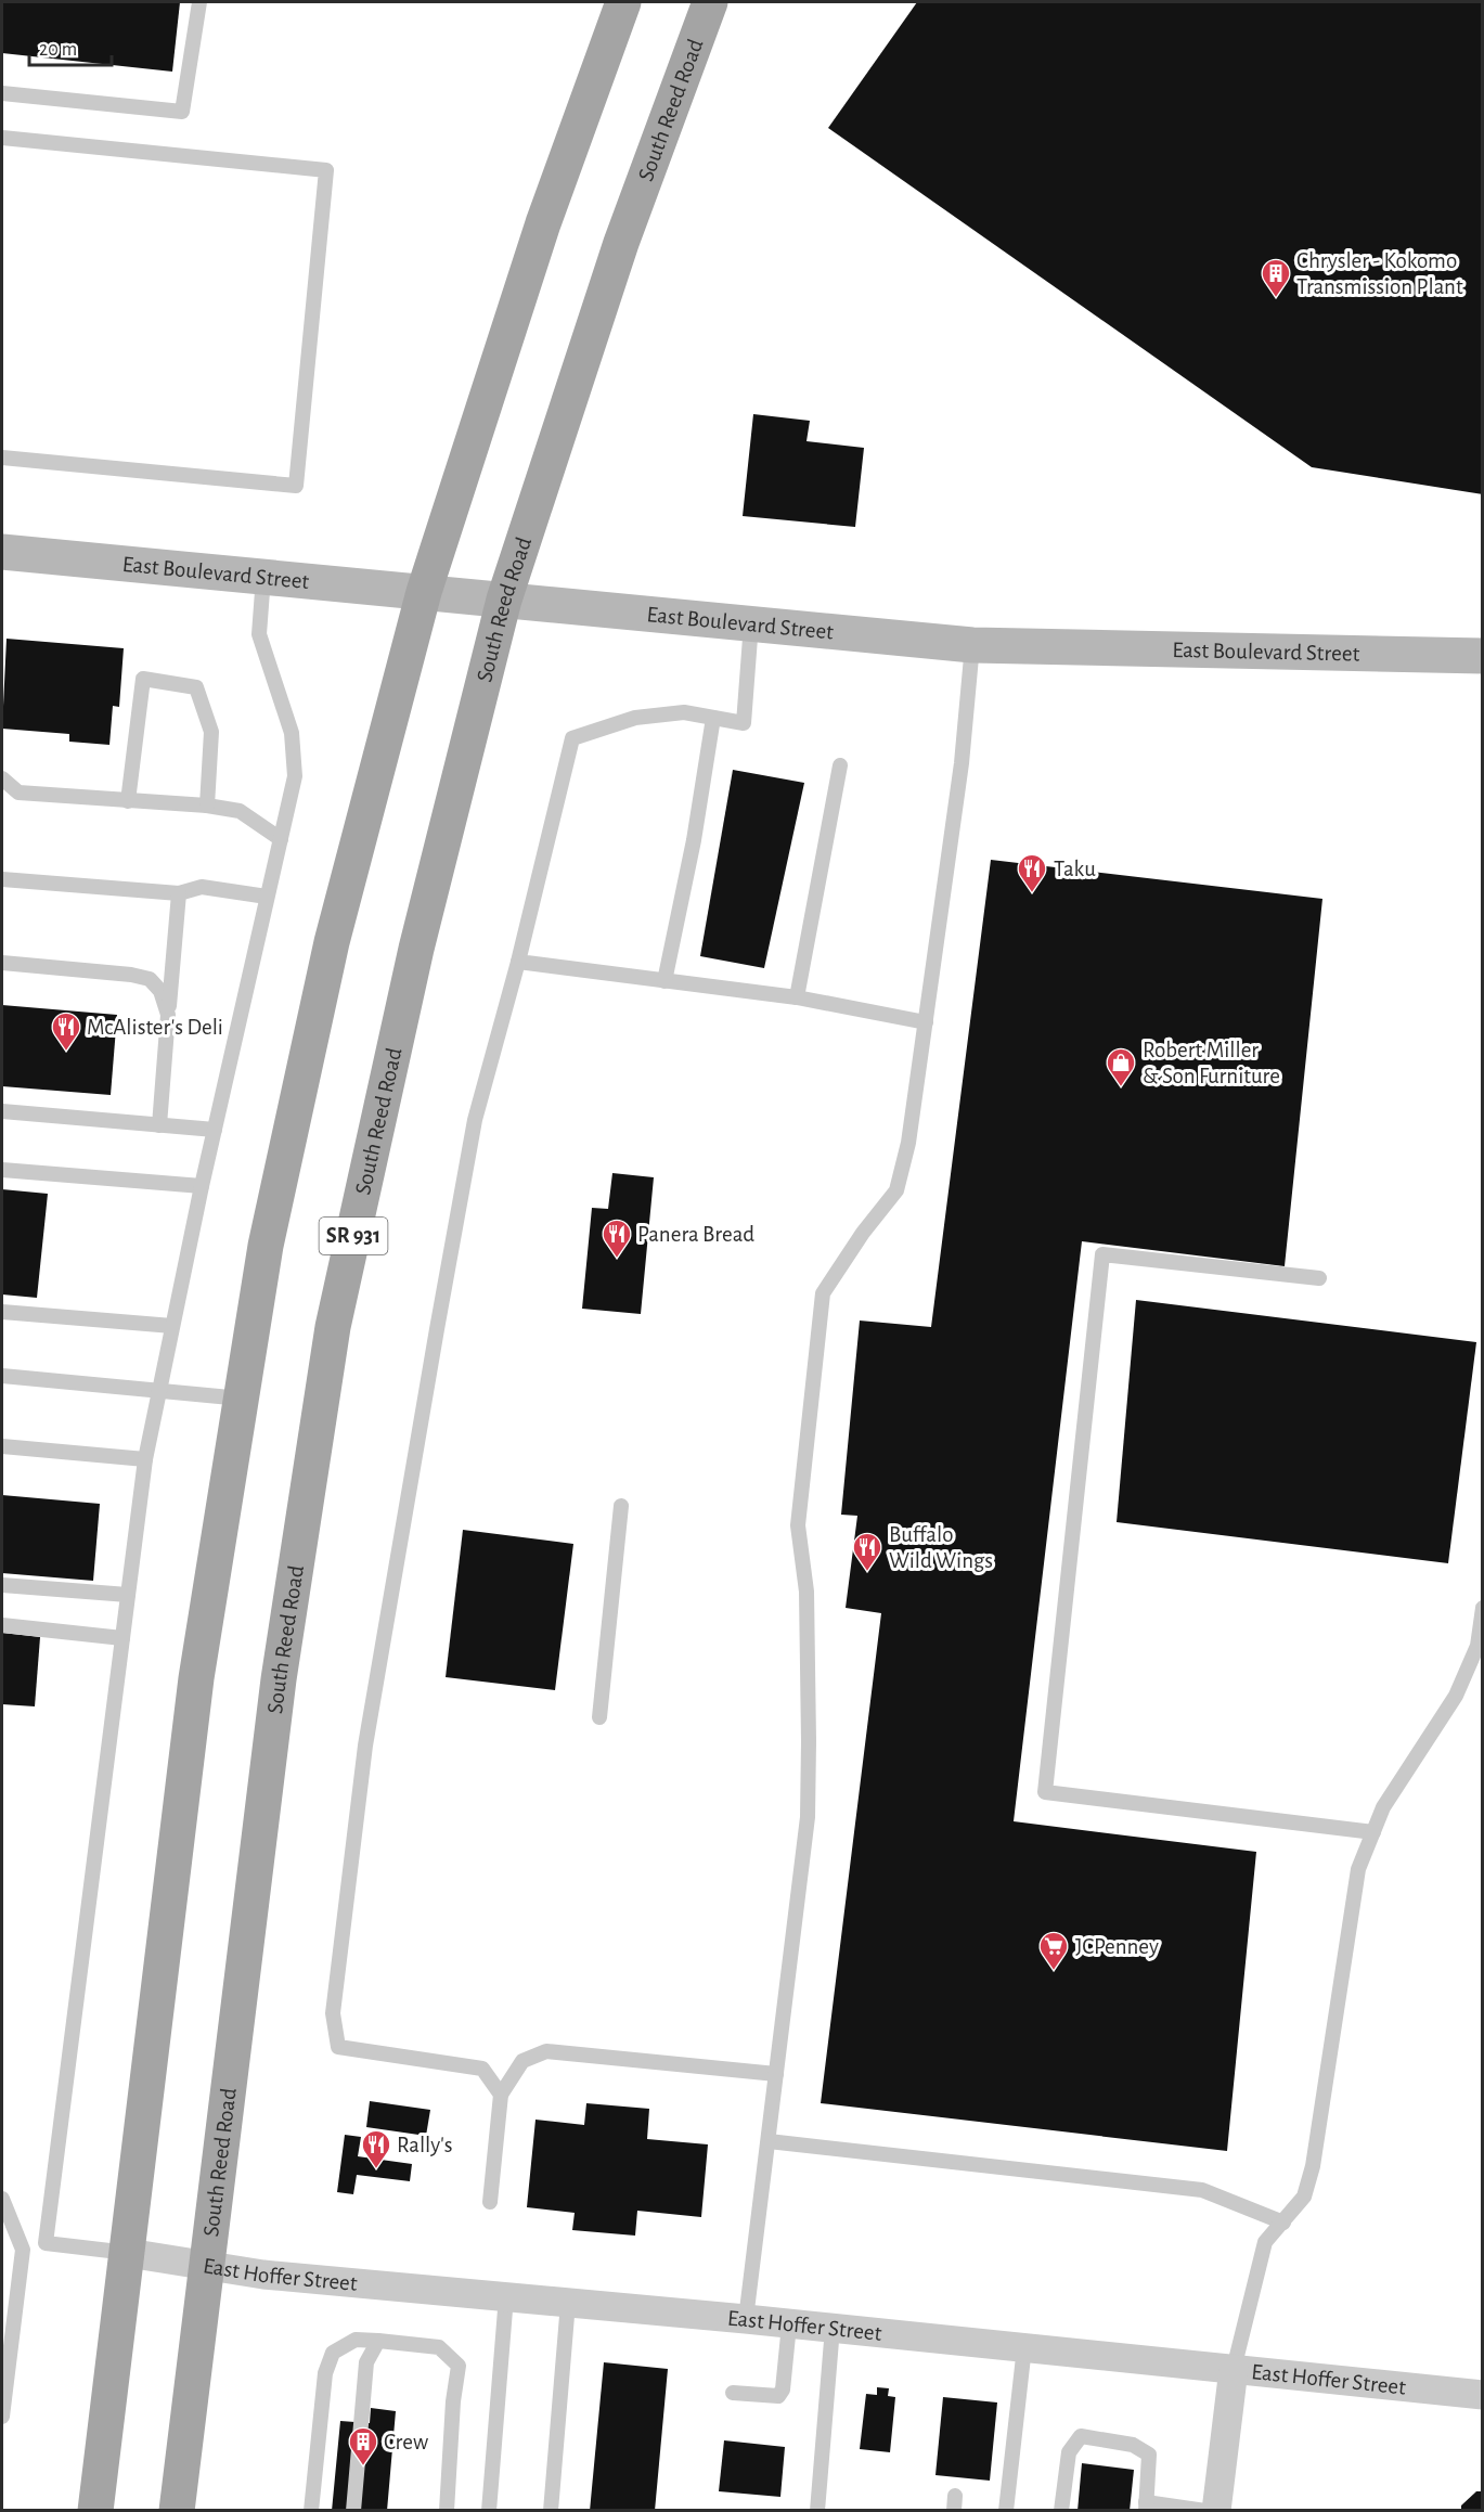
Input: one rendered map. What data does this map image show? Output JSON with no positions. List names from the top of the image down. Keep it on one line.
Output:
{"streets":{"main road":["South Reed Road","East Boulevard Street","SR 931"],"street":["East Hoffer Street"]},"crossings":[["South Reed Road","East Boulevard Street"],["South Reed Road","East Hoffer Street"]],"places":{"building":["Chrysler - Kokomo Transmission Plant","Crew"],"restaurant":["Taku","McAlister's Deli","Panera Bread","Buffalo Wild Wings","Rally's"],"shop":["Robert Miller & Son Furniture"],"supermarket":["JCPenney"]},"scale_bar":"20 m"}
